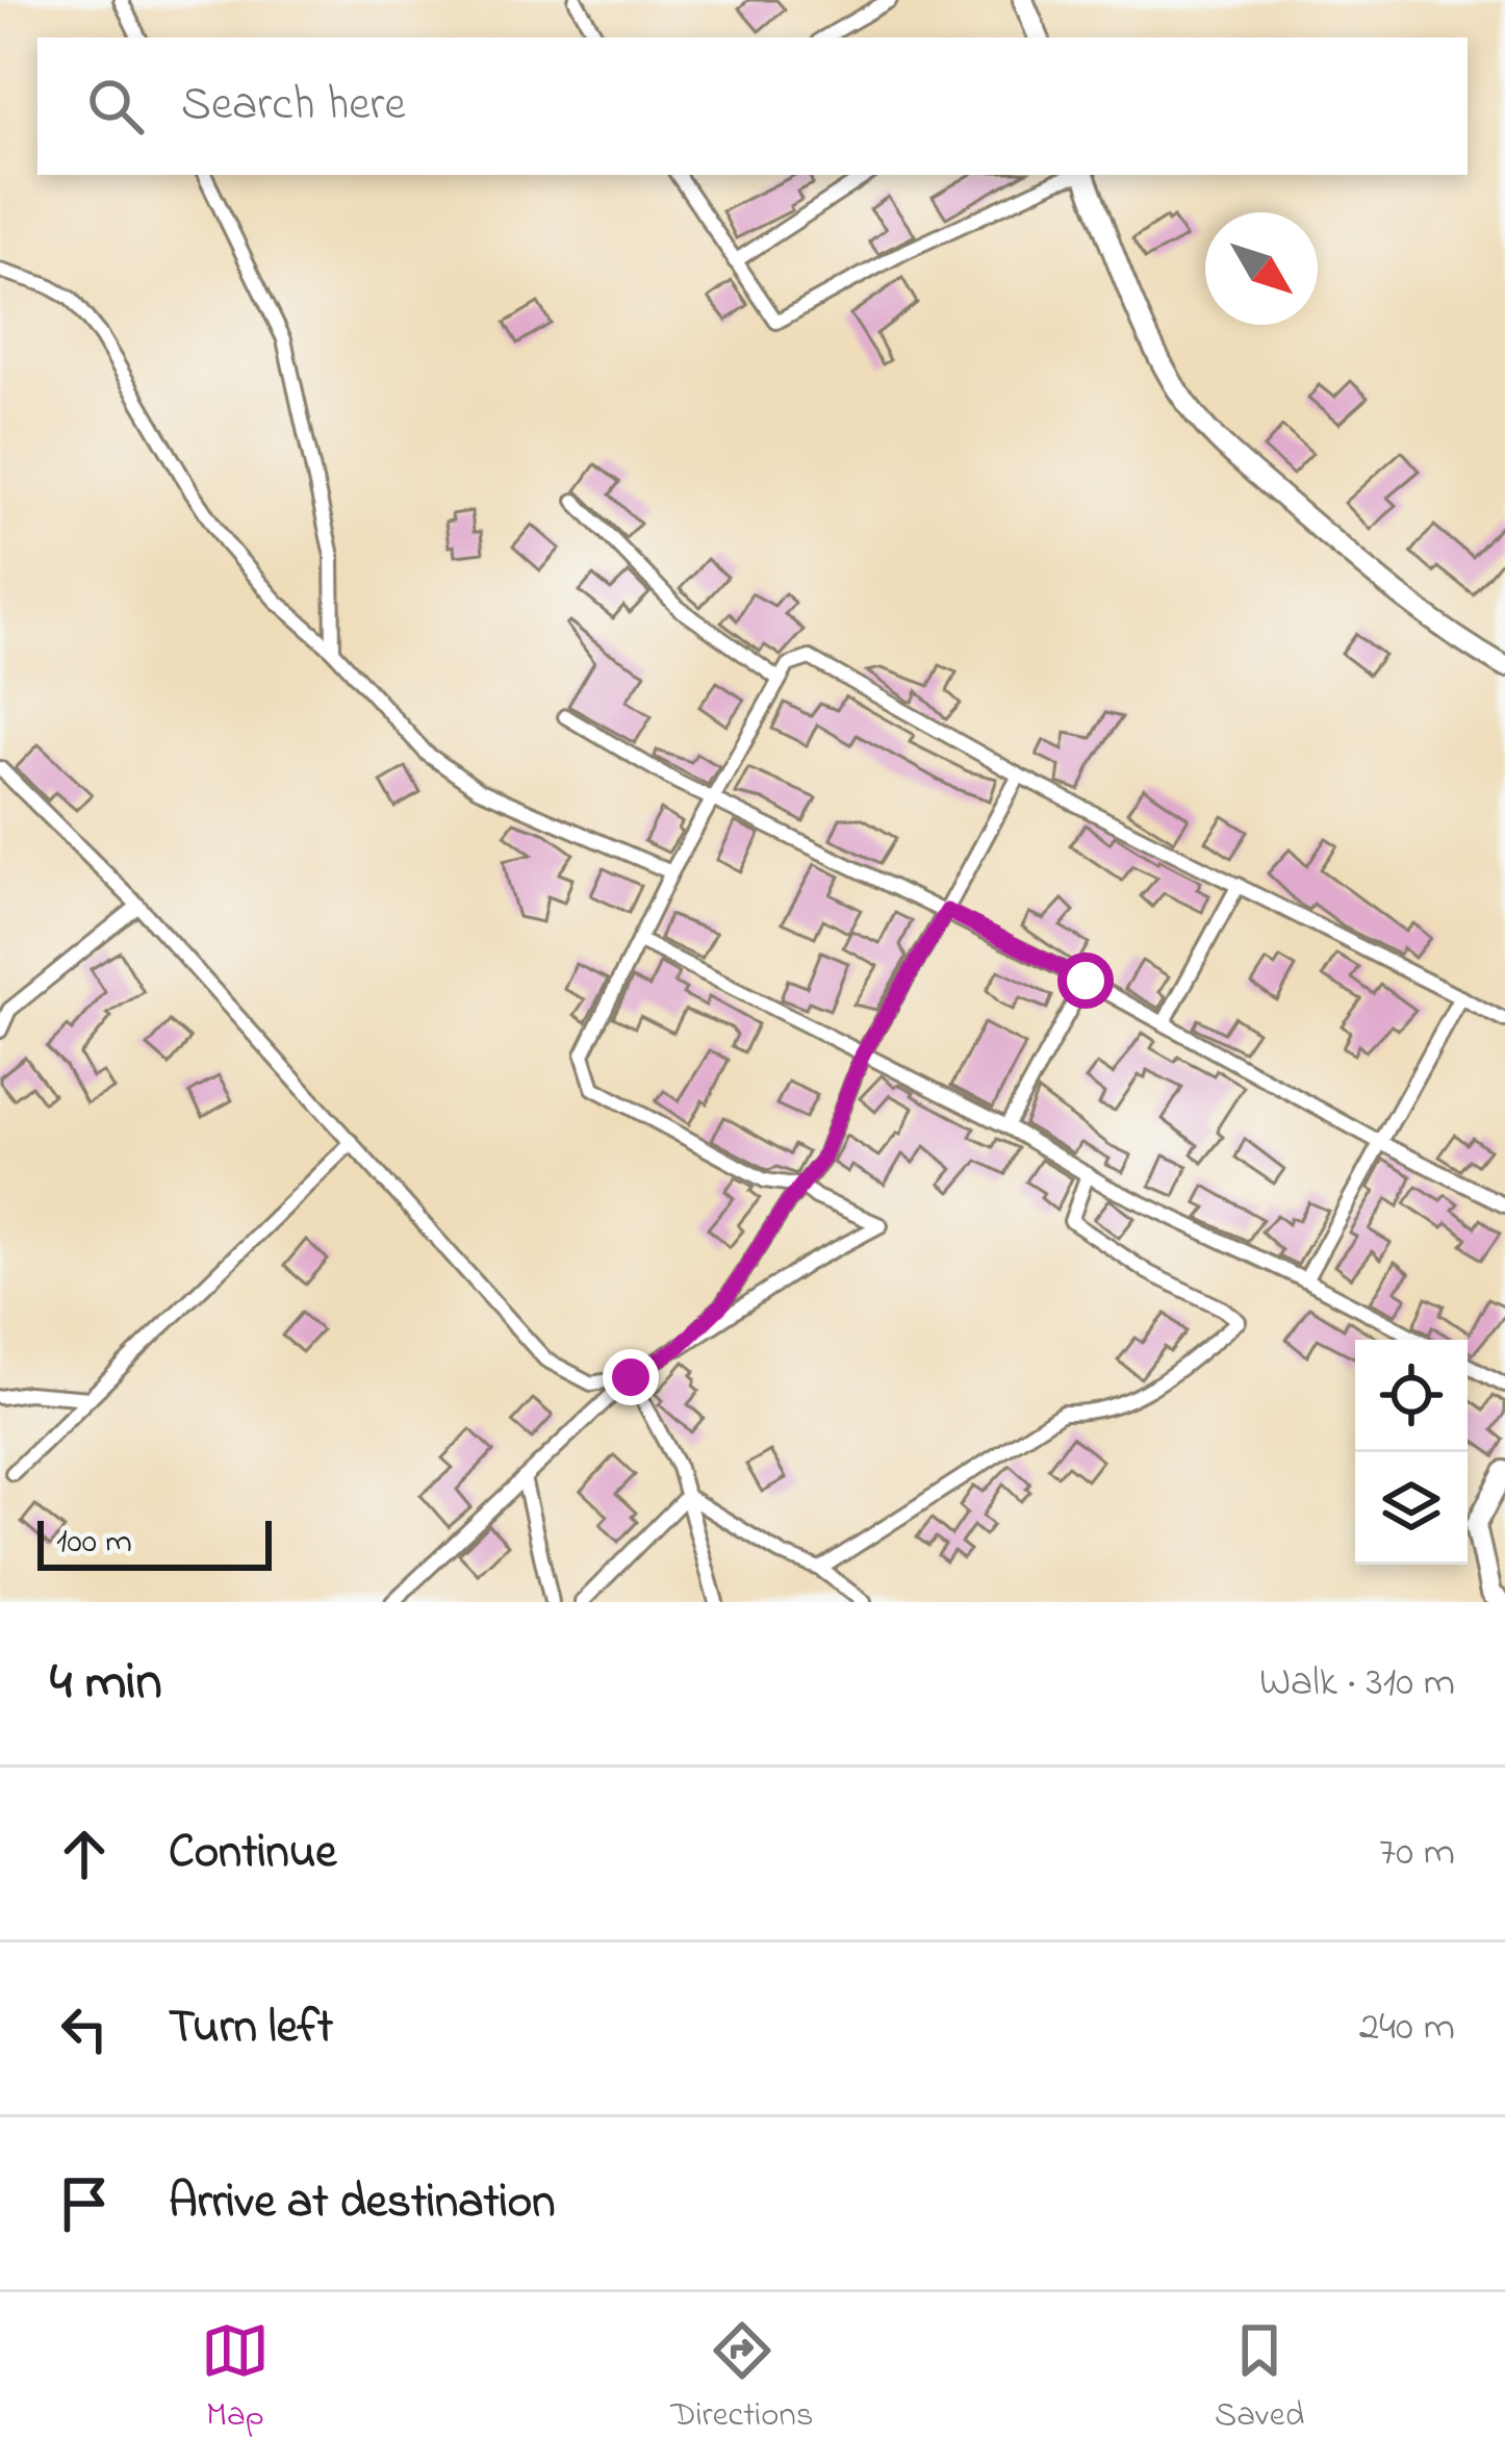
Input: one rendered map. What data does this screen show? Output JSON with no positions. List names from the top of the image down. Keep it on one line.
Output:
{"scale_bar":"100 m","north":"bottom right","page":{"search":"Search here","scale":"100 m","heading":["4 min","Walk · 310 m"],"list":[["Continue","70 m"],["Turn left","240 m"],"Arrive at destination"],"nav":["Map","Directions","Saved"]}}
